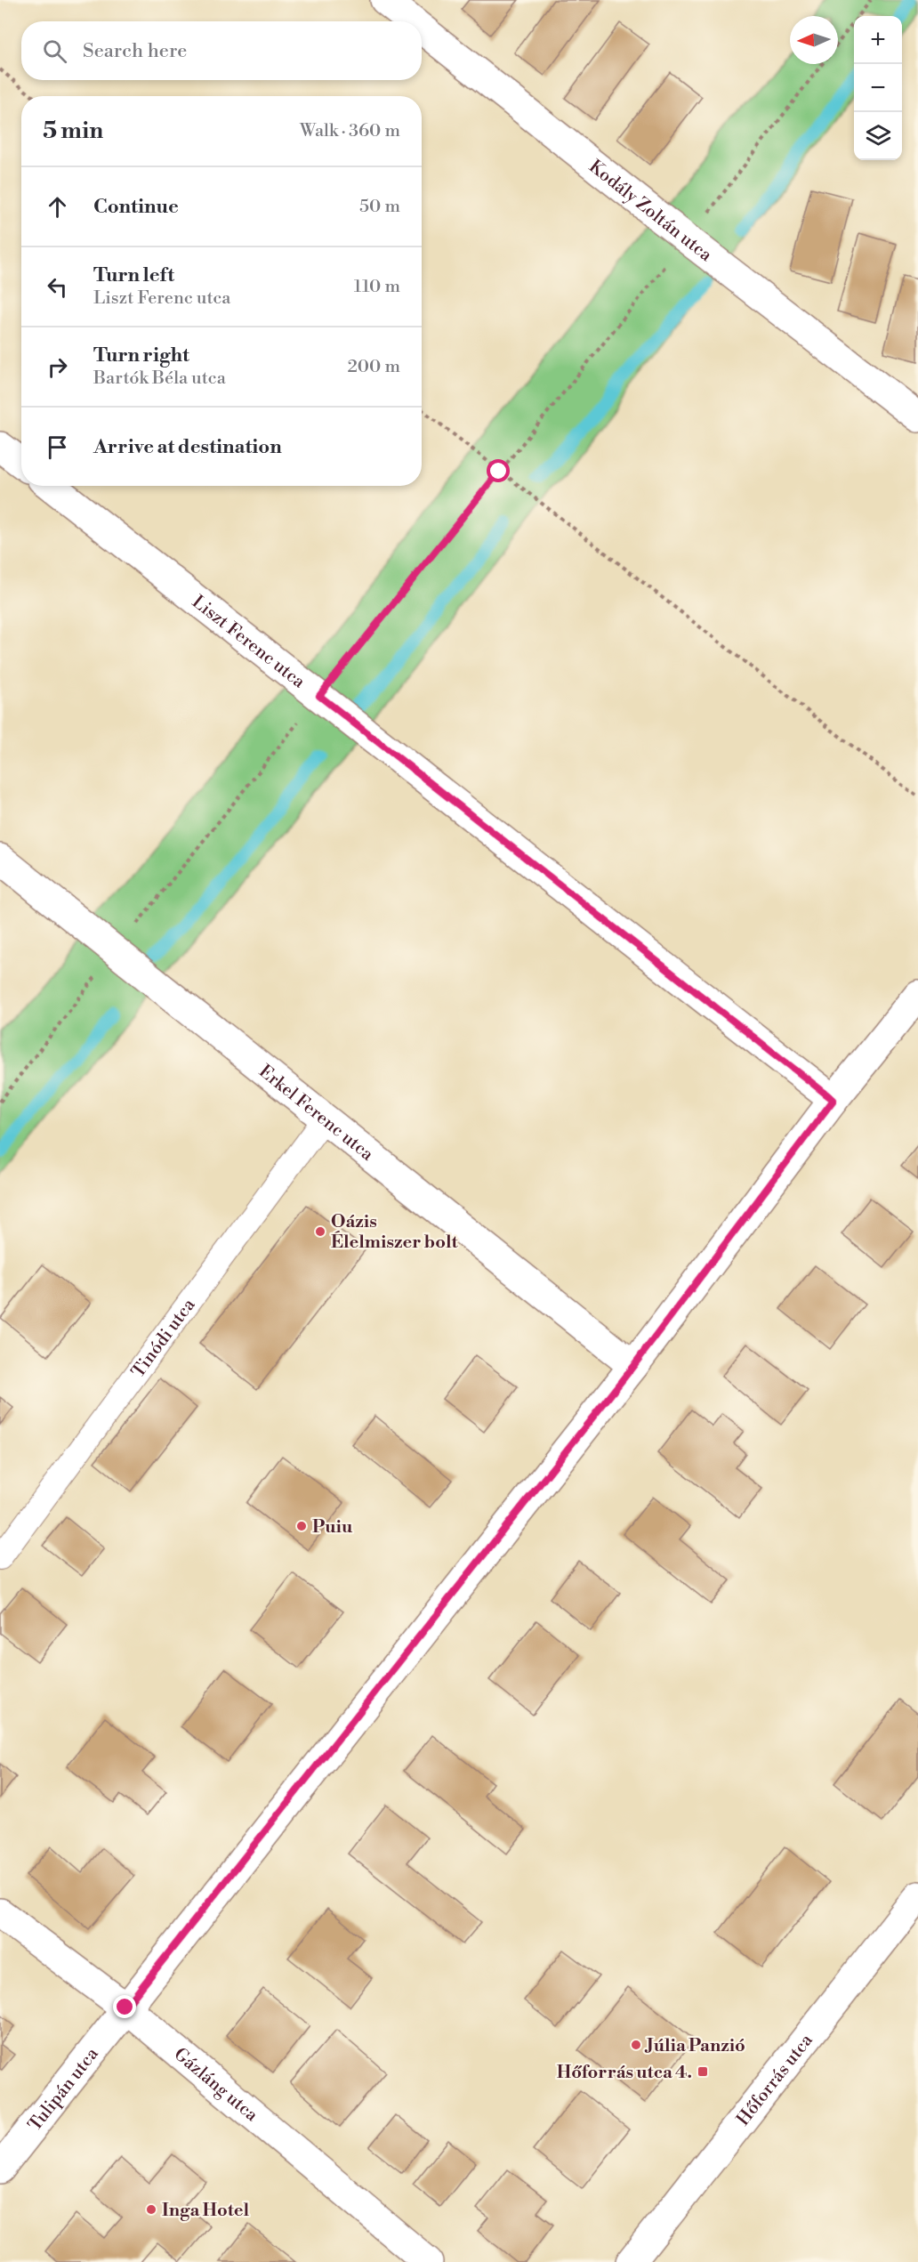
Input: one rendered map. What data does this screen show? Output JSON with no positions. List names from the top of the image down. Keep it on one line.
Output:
{"streets":{"street":["Kodály Zoltán utca","Liszt Ferenc utca","Erkel Ferenc utca","Hőforrás utca","Gázláng utca","Tulipán utca"],"lane":["Tinódi utca"]},"crossings":[["Liszt Ferenc utca","Tulipán utca"],["Erkel Ferenc utca","Tinódi utca"],["Erkel Ferenc utca","Tulipán utca"],["Gázláng utca","Tulipán utca"]],"places":{"other":["Oázis Élelmiszer bolt","Puiu","Júlia Panzió","Inga Hotel"],"transit":["Hőforrás utca 4."]},"north":"left","page":{"map_buttons":["+","−"],"search":"Search here","heading":["5 min","Walk · 360 m"],"list":[["Continue","50 m"],["Turn left","Liszt Ferenc utca","110 m"],["Turn right","Bartók Béla utca","200 m"],"Arrive at destination"]}}
